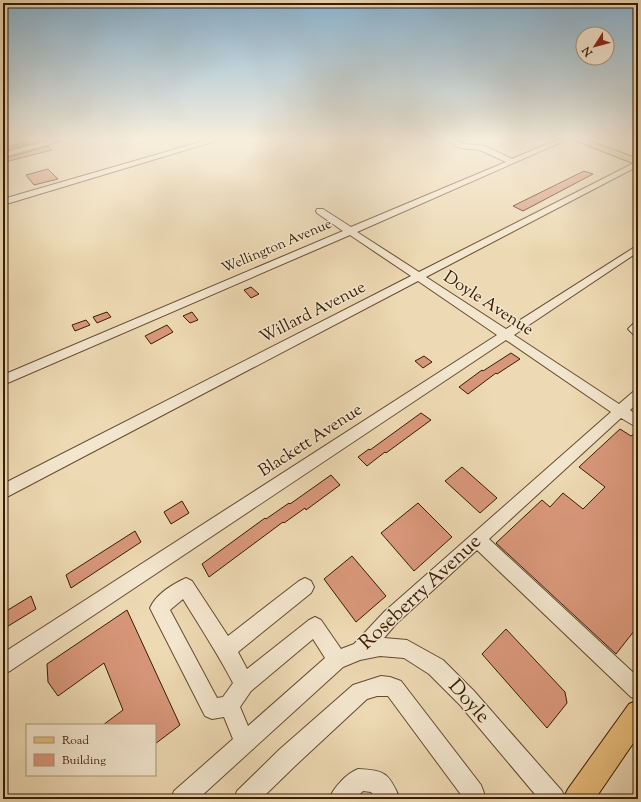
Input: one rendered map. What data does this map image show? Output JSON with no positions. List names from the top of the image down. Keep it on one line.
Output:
{"streets":{"street":["Wellington Avenue","Doyle Avenue","Willard Avenue","Blackett Avenue","Roseberry Avenue","Doyle"]},"crossings":[["Wellington Avenue","Doyle Avenue"],["Doyle Avenue","Willard Avenue"],["Doyle Avenue","Blackett Avenue"],["Doyle Avenue","Roseberry Avenue"],["Roseberry Avenue","Doyle"]],"legend":["Road","Building"],"north":"bottom left"}
